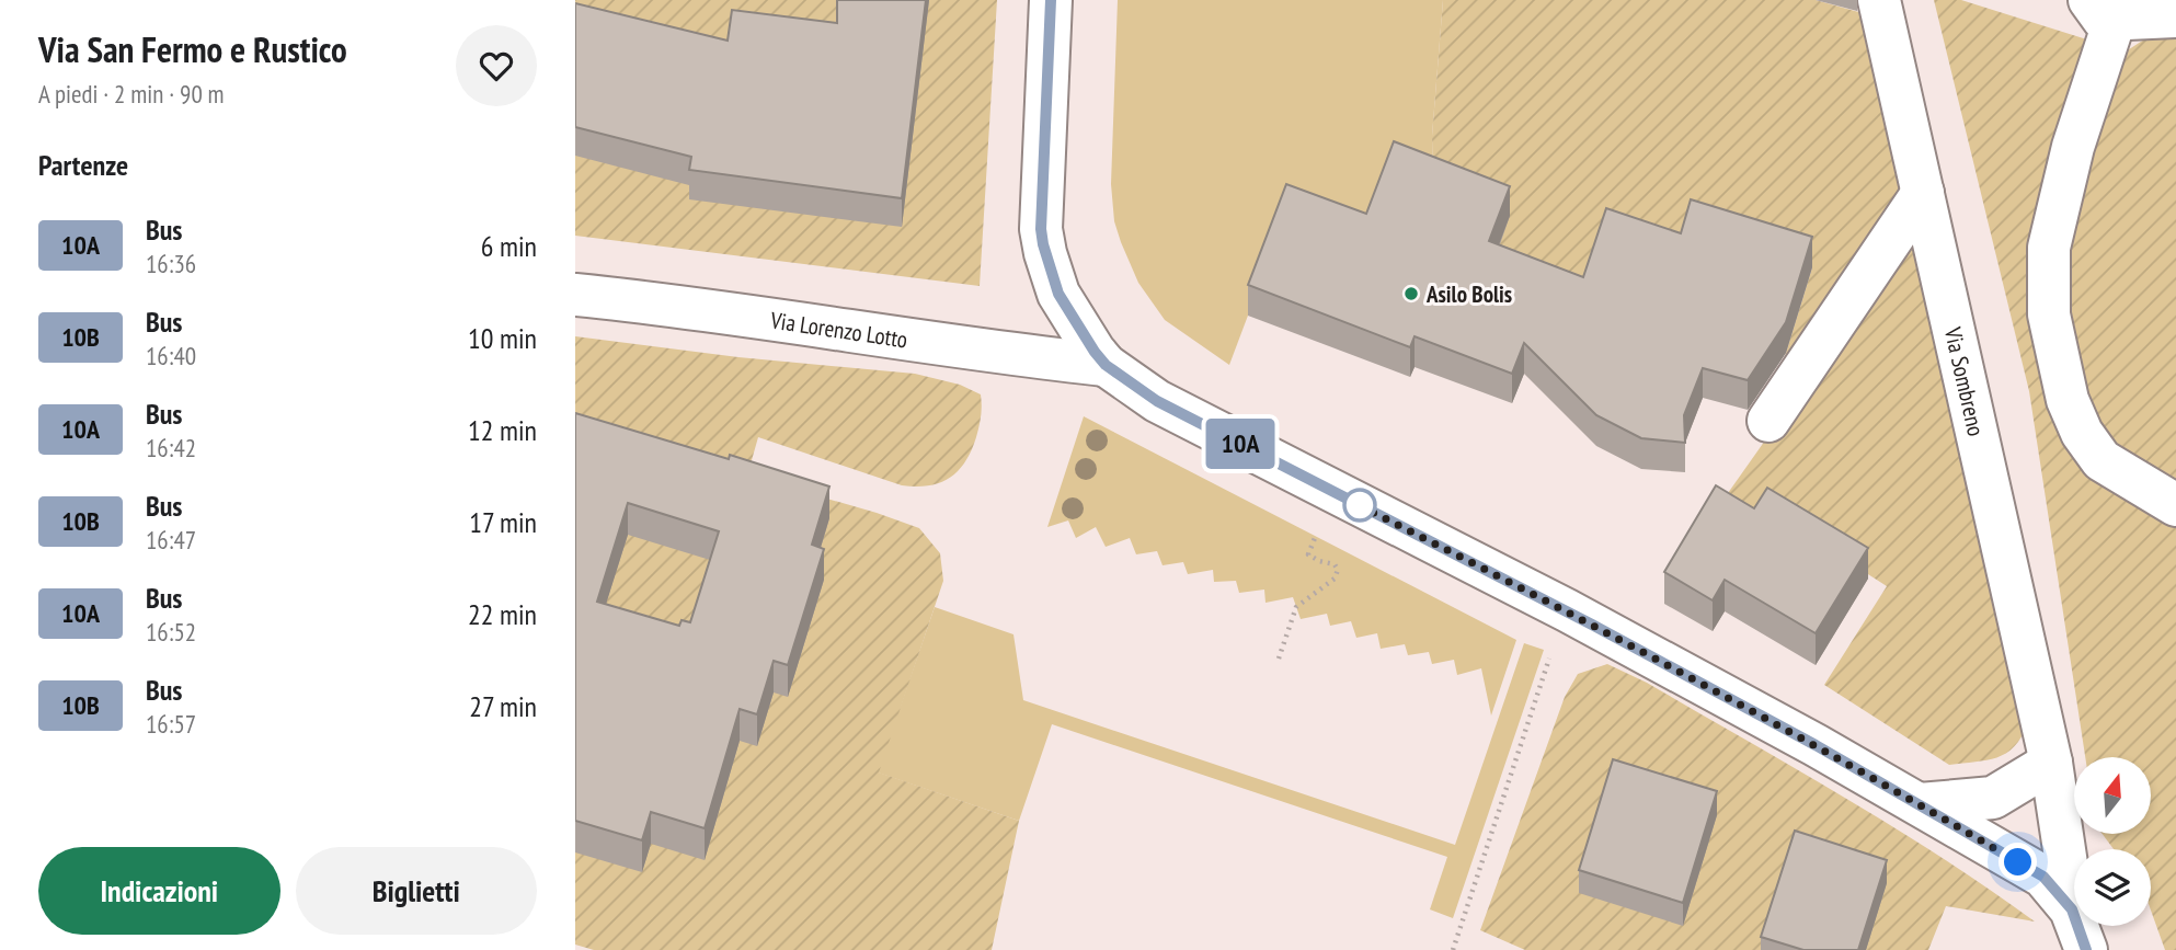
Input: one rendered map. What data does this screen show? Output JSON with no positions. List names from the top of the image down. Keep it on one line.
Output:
{"streets":{"street":["Via Lorenzo Lotto","Via Sombreno"]},"places":["Asilo Bolis"],"lines":["bus line 10A"],"north":"top","page":{"heading":[["Via San Fermo e Rustico","A piedi · 2 min · 90 m"],"Partenze"],"on_map":"10A","list":[{"mark":"10A","name":"Bus","note":"16:36","value":"6 min"},{"mark":"10B","name":"Bus","note":"16:40","value":"10 min"},{"mark":"10A","name":"Bus","note":"16:42","value":"12 min"},{"mark":"10B","name":"Bus","note":"16:47","value":"17 min"},{"mark":"10A","name":"Bus","note":"16:52","value":"22 min"},{"mark":"10B","name":"Bus","note":"16:57","value":"27 min"}],"buttons":["Indicazioni","Biglietti"]}}
